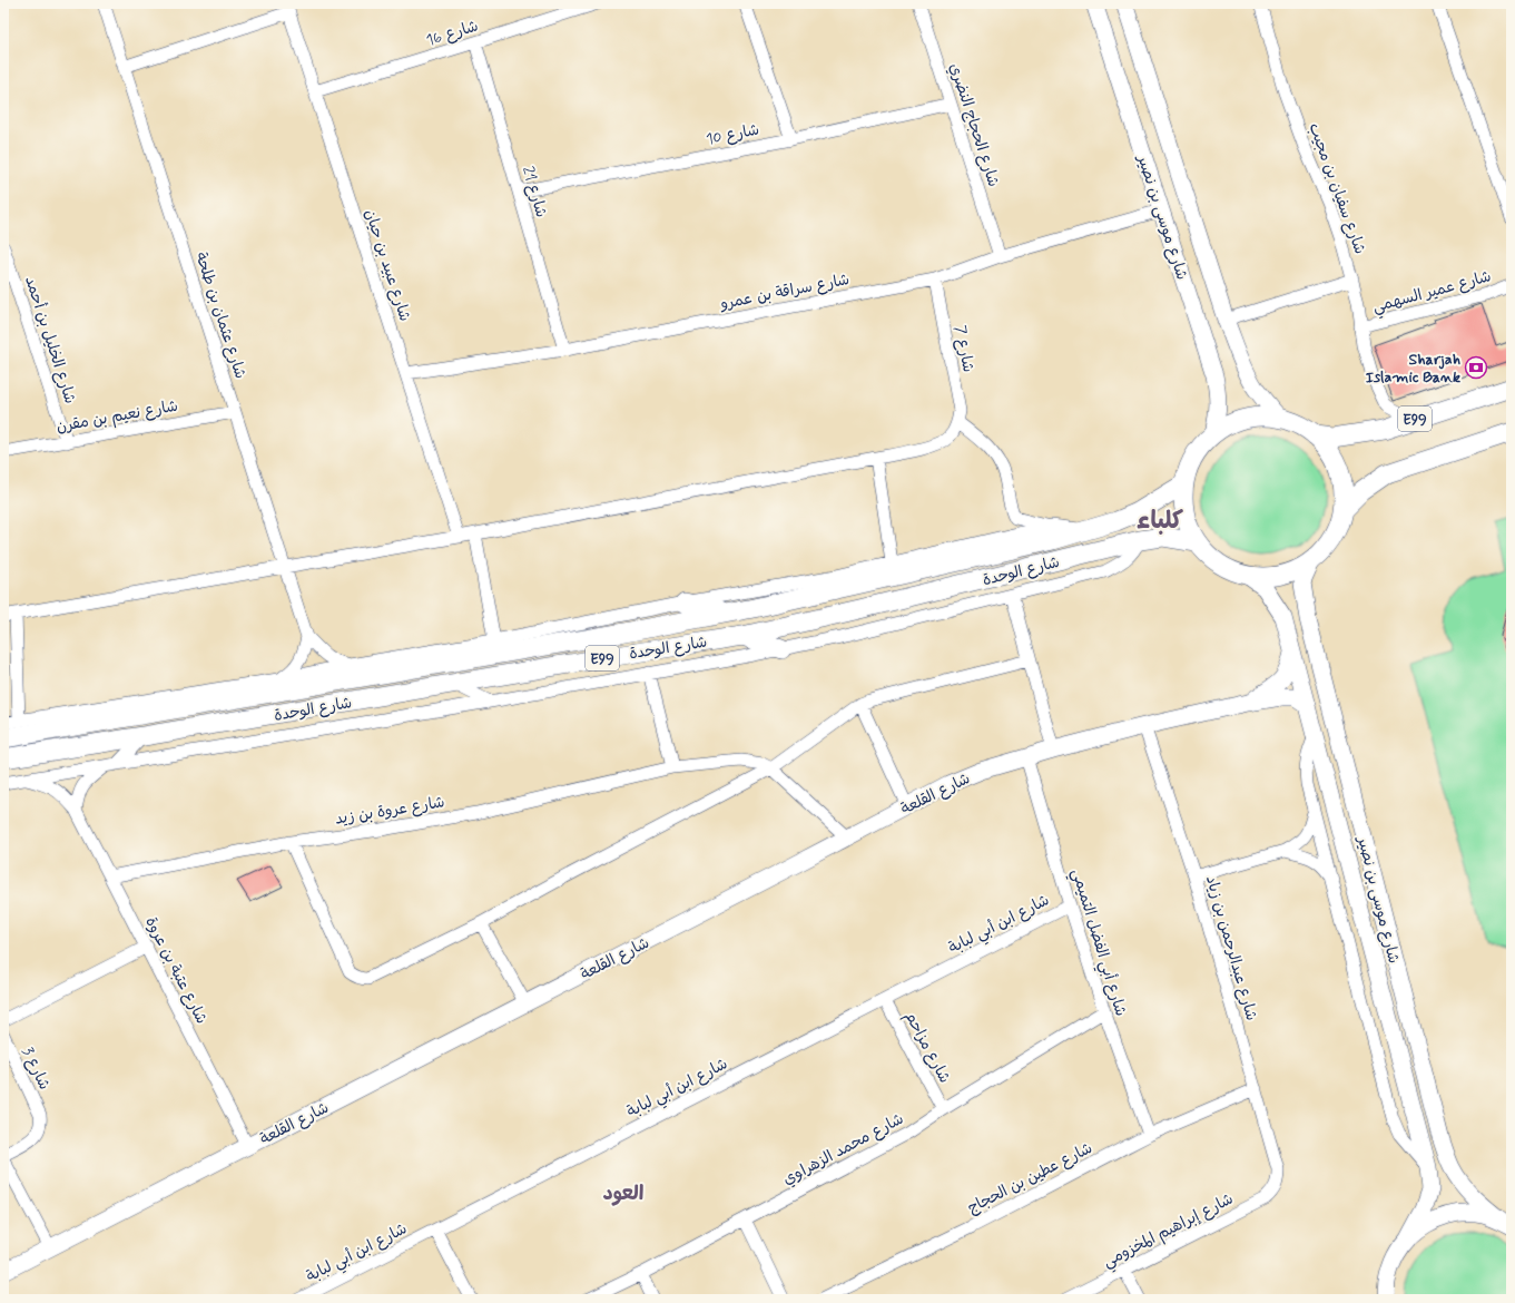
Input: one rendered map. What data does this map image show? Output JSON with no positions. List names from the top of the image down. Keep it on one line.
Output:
{"streets":{"main road":["E99","شارع الوحدة"],"street":["شارع 16","شارع الحجاج النضري","شارع 10","شارع سفيان بن مجيب","شارع 21","شارع موسى بن نصير","شارع عبيد بن حيان","شارع سراقة بن عمرو","شارع عمير السهمي","شارع عثمان بن طلحة","شارع الخليل بن أحمد","شارع 7","شارع نعيم بن مقرن","شارع القلعة","شارع عروة بن زيد","شارع ابن أبي لبابة","شارع أبي الفضل التميمي","شارع عبدالرحمن بن زياد","شارع عتبة بن عروة","شارع مزاحم","شارع 3","شارع محمد الزهراوي","شارع عطين بن الحجاج","شارع إبراهيم المخزومي"]},"crossings":[["شارع 16","شارع 21"],["شارع 16","شارع عبيد بن حيان"],["شارع الحجاج النضري","شارع 10"],["شارع الحجاج النضري","شارع سراقة بن عمرو"],["شارع 10","شارع 21"],["شارع سفيان بن مجيب","شارع عمير السهمي"],["شارع سفيان بن مجيب","E99"],["شارع 21","شارع سراقة بن عمرو"],["شارع موسى بن نصير","شارع سراقة بن عمرو"],["شارع موسى بن نصير","شارع القلعة"],["شارع عبيد بن حيان","شارع سراقة بن عمرو"],["شارع سراقة بن عمرو","شارع 7"],["شارع عثمان بن طلحة","شارع نعيم بن مقرن"],["شارع الخليل بن أحمد","شارع نعيم بن مقرن"],["شارع القلعة","شارع أبي الفضل التميمي"],["شارع القلعة","شارع عبدالرحمن بن زياد"],["شارع القلعة","شارع عتبة بن عروة"],["شارع عروة بن زيد","شارع عتبة بن عروة"],["شارع ابن أبي لبابة","شارع أبي الفضل التميمي"],["شارع ابن أبي لبابة","شارع مزاحم"],["شارع أبي الفضل التميمي","شارع محمد الزهراوي"],["شارع أبي الفضل التميمي","شارع عطين بن الحجاج"],["شارع عبدالرحمن بن زياد","شارع عطين بن الحجاج"],["شارع عبدالرحمن بن زياد","شارع إبراهيم المخزومي"],["شارع مزاحم","شارع محمد الزهراوي"]],"districts":["كلباء","العود"],"places":{"bank":["Sharjah Islamic Bank"]}}
